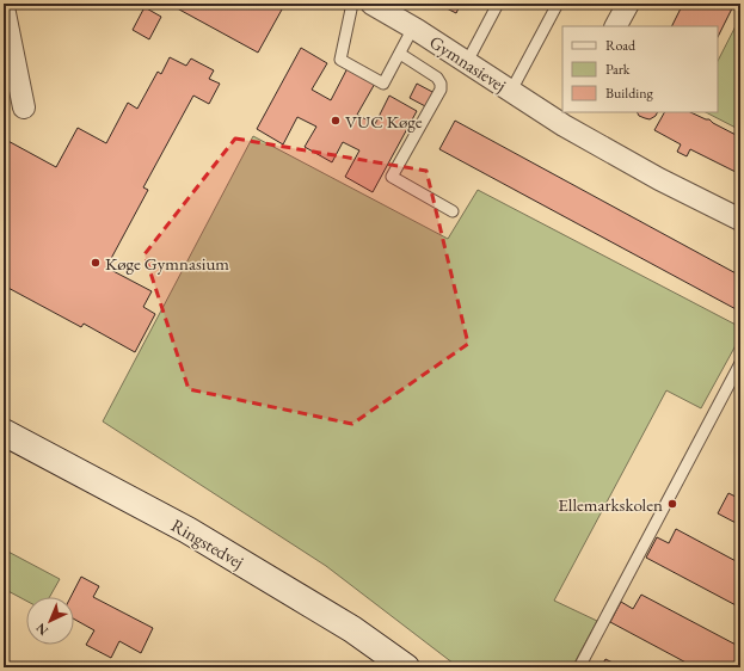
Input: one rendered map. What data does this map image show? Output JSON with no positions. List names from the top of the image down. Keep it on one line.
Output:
{"streets":{"main road":["Ringstedvej"],"street":["Gymnasievej"]},"places":["VUC Køge","Køge Gymnasium","Ellemarkskolen"],"legend":["Road","Park","Building"],"north":"bottom left"}
